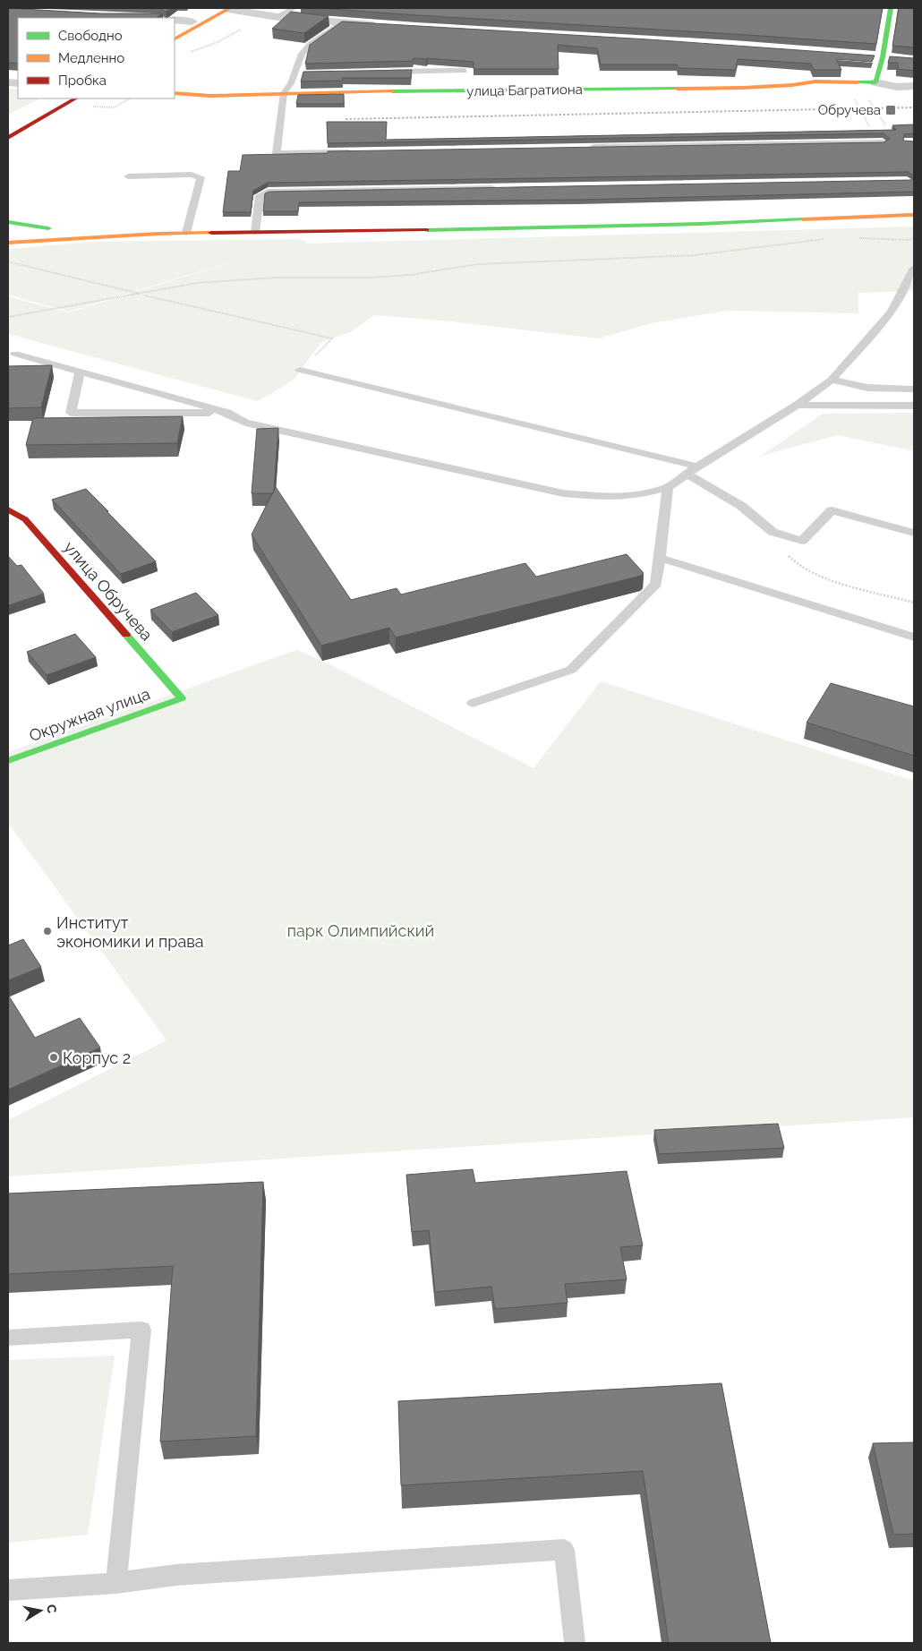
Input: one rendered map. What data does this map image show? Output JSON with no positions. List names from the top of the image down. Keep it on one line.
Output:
{"streets":{"street":["улица Багратиона","улица Обручева","Окружная улица"]},"crossings":[["улица Обручева","Окружная улица"]],"parks":["парк Олимпийский"],"places":{"transit":["Обручева"],"other":["Институт экономики и права","Корпус 2"]},"legend":["Свободно","Медленно","Пробка"],"north":"right"}
